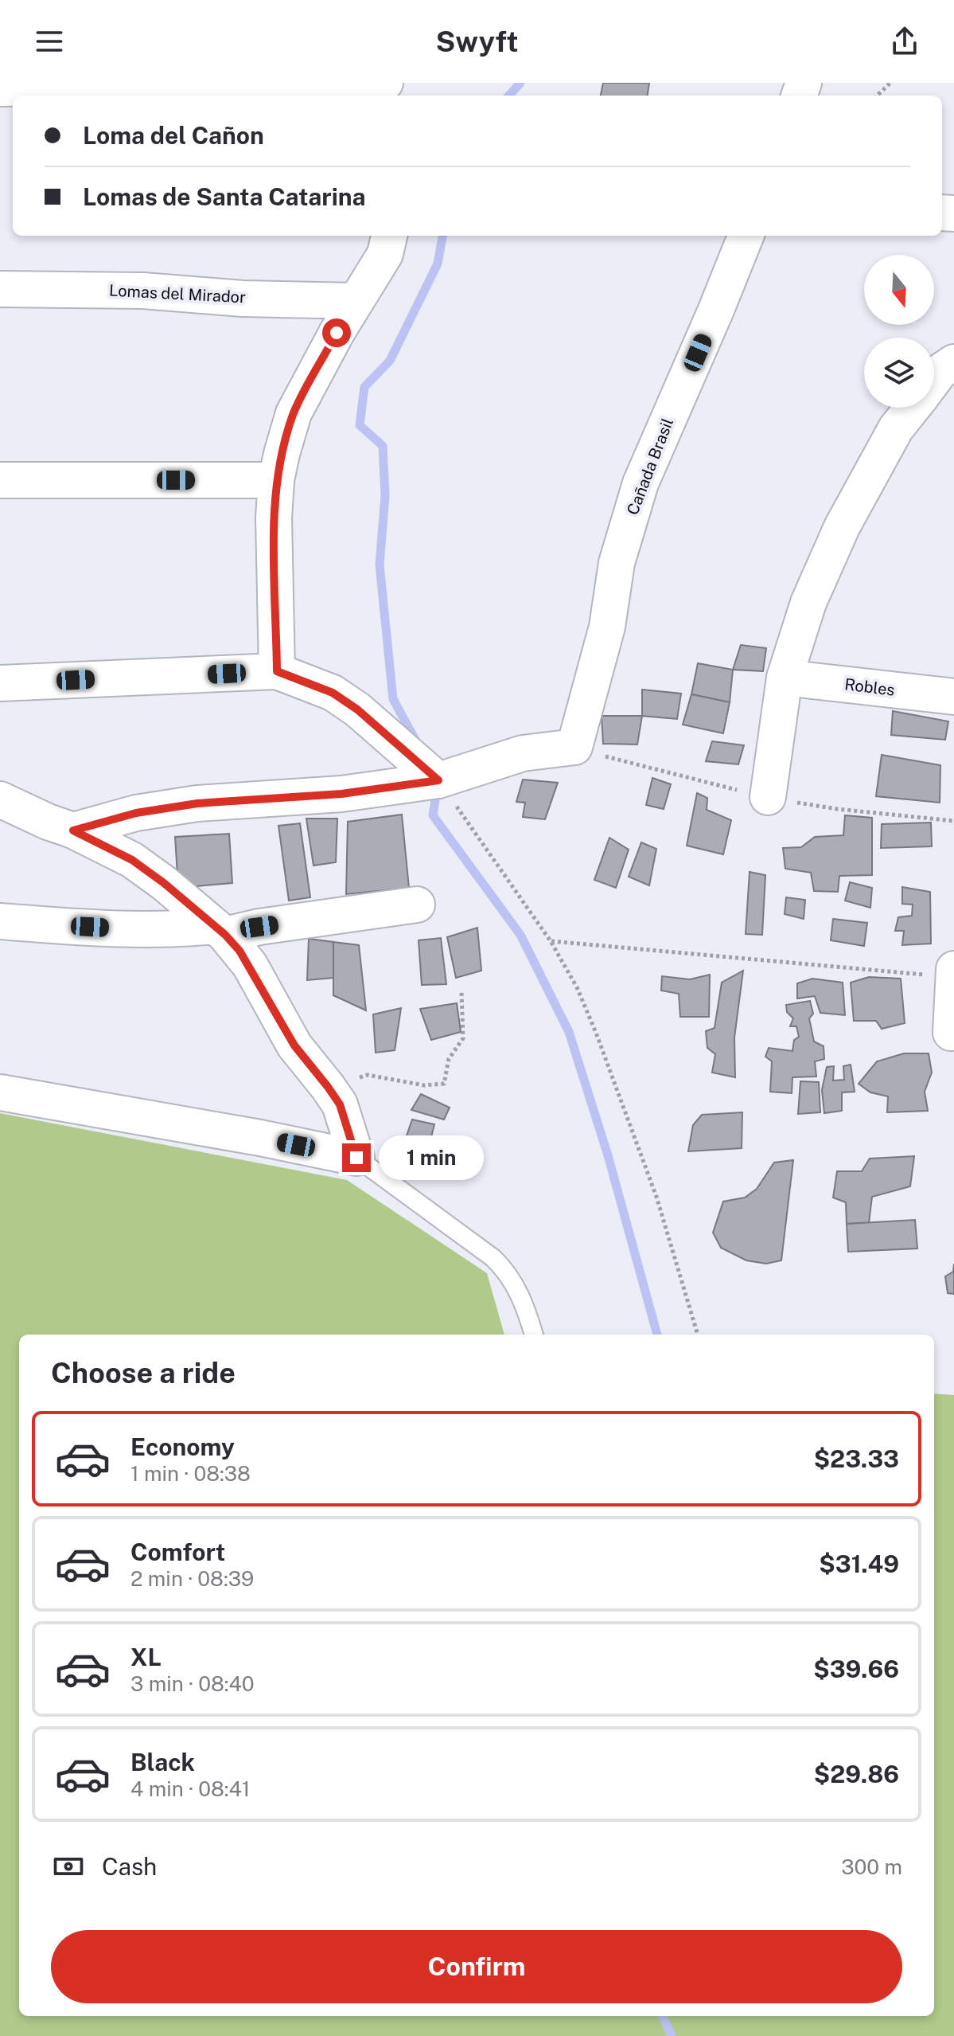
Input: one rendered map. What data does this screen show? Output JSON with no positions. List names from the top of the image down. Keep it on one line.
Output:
{"streets":{"street":["Lomas del Mirador","Cañada Brasil","Robles"]},"north":"bottom","page":{"header":"Swyft","banner":["Loma del Cañon","Lomas de Santa Catarina"],"bubble":"1 min","heading":"Choose a ride","list":[{"name":"Economy","note":"1 min · 08:38","value":"$23.33"},{"name":"Comfort","note":"2 min · 08:39","value":"$31.49"},{"name":"XL","note":"3 min · 08:40","value":"$39.66"},{"name":"Black","note":"4 min · 08:41","value":"$29.86"}],"pay":["Cash","300 m"],"buttons":"Confirm"}}
